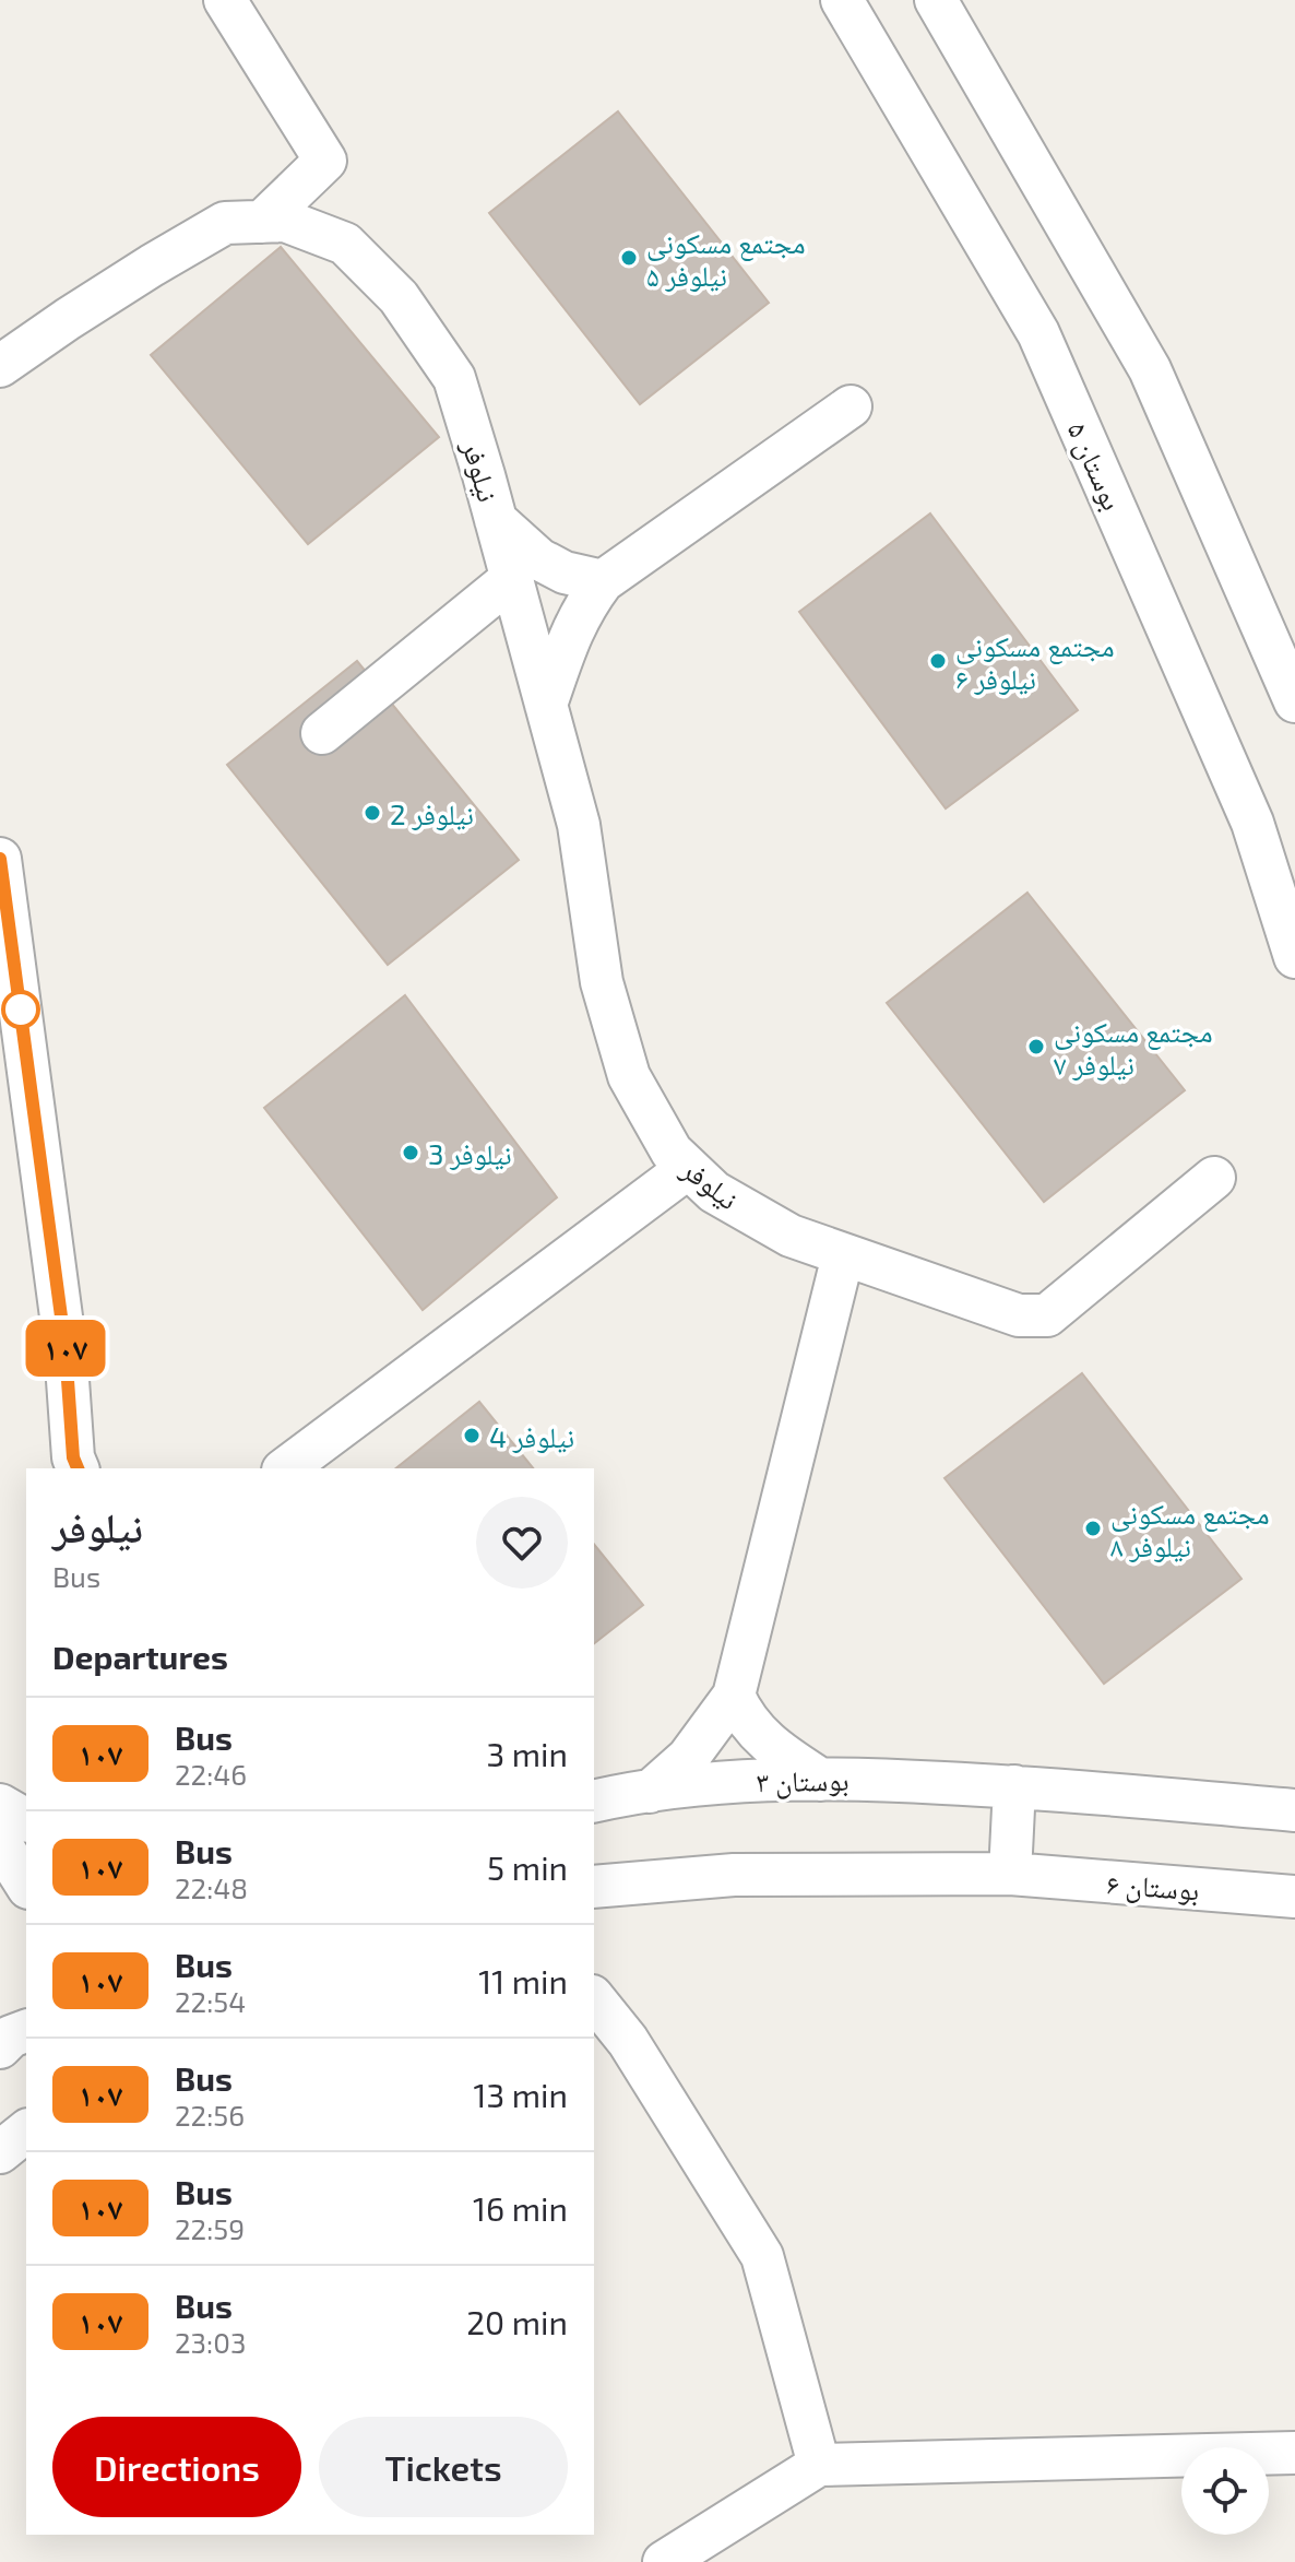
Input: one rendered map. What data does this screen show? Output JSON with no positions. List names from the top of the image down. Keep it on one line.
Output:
{"streets":{"street":["بوستان ۵","نیلوفر","بوستان ۳","بوستان ۶"]},"places":["مجتمع مسکونی نیلوفر ۵","مجتمع مسکونی نیلوفر ۶","نیلوفر 2","مجتمع مسکونی نیلوفر ۷","نیلوفر 3","نیلوفر 4","مجتمع مسکونی نیلوفر ۸"],"lines":["bus line ۱۰۷"],"page":{"on_map":"۱۰۷","heading":[["نیلوفر","Bus"],"Departures"],"list":[{"mark":"۱۰۷","name":"Bus","note":"22:46","value":"3 min"},{"mark":"۱۰۷","name":"Bus","note":"22:48","value":"5 min"},{"mark":"۱۰۷","name":"Bus","note":"22:54","value":"11 min"},{"mark":"۱۰۷","name":"Bus","note":"22:56","value":"13 min"},{"mark":"۱۰۷","name":"Bus","note":"22:59","value":"16 min"},{"mark":"۱۰۷","name":"Bus","note":"23:03","value":"20 min"}],"buttons":["Directions","Tickets"]}}
